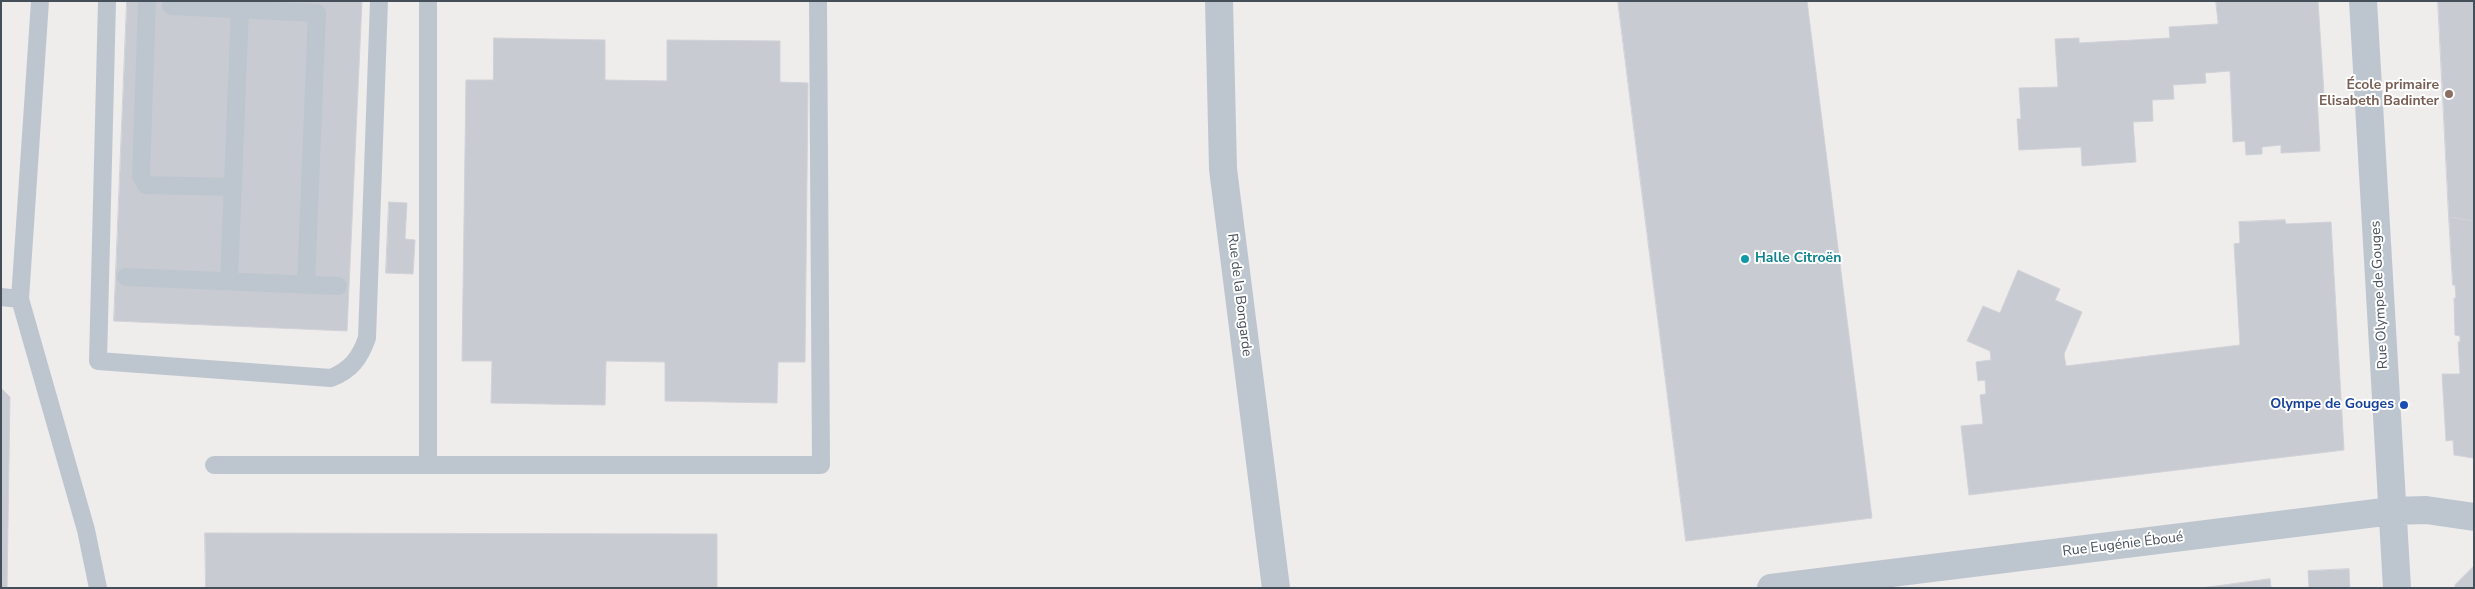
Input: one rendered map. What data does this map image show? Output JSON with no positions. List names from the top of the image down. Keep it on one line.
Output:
{"streets":{"street":["Rue de la Bongarde","Rue Olympe de Gouges","Rue Eugénie Éboué"]},"crossings":[["Rue Olympe de Gouges","Rue Eugénie Éboué"]],"places":["École primaire Elisabeth Badinter","Halle Citroën","Olympe de Gouges"]}
